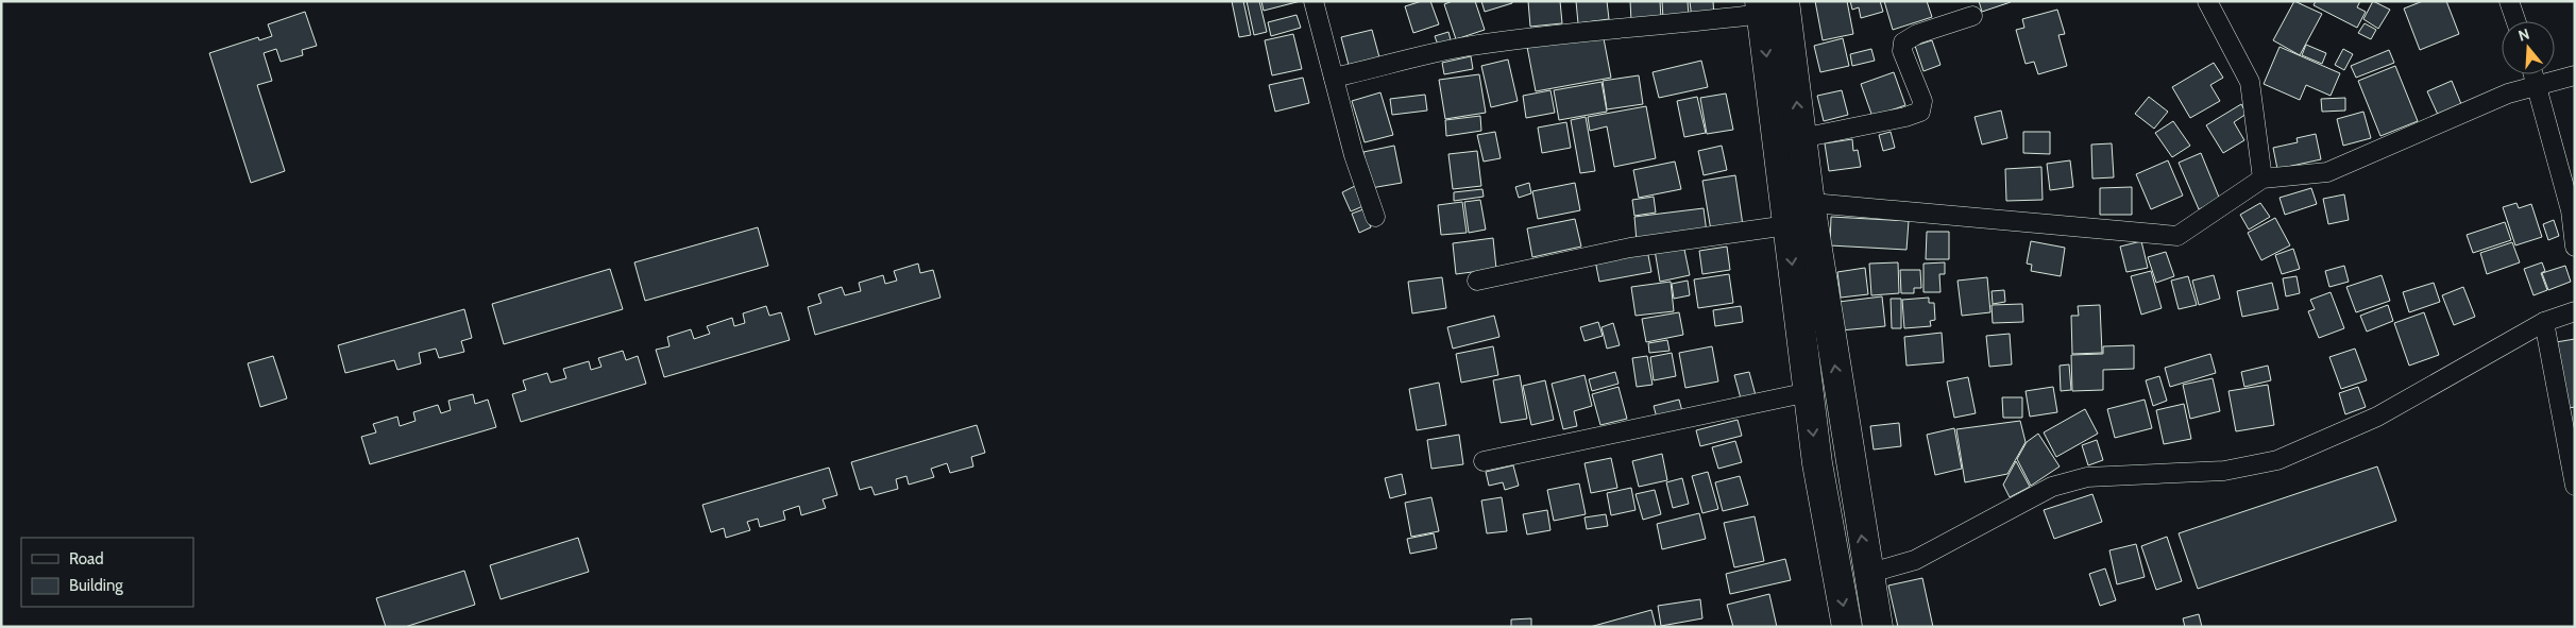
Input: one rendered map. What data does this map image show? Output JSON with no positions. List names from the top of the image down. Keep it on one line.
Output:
{"legend":["Road","Building"],"north":"top"}
